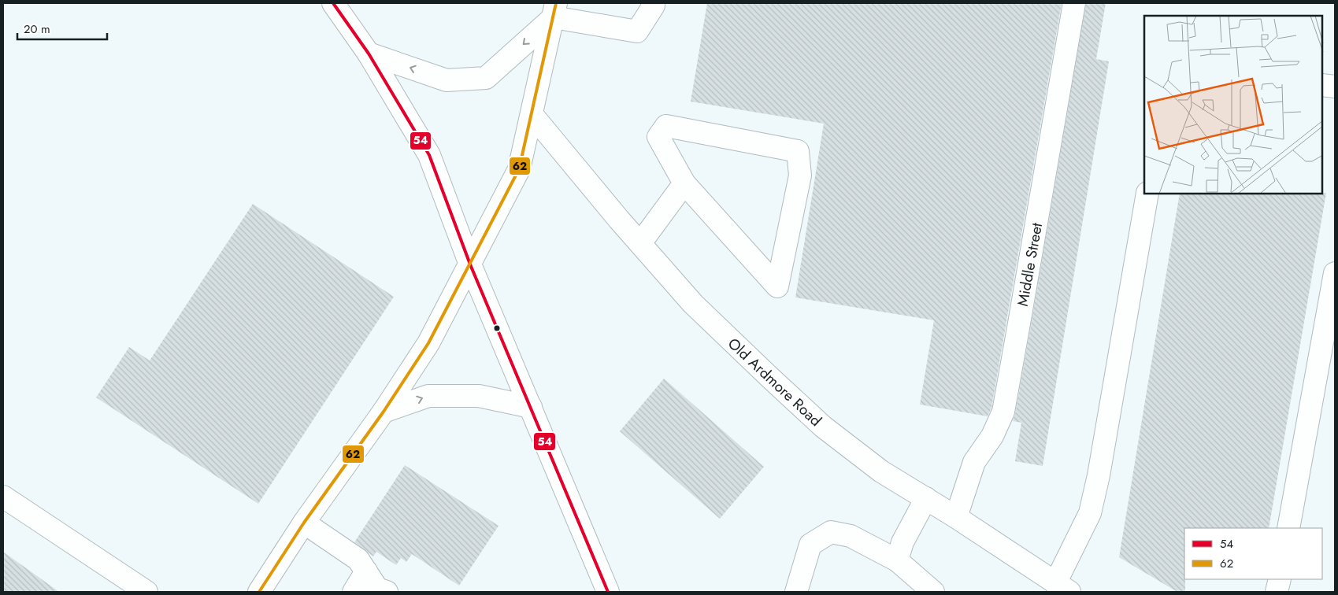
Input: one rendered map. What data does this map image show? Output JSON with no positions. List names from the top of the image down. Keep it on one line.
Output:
{"streets":{"street":["Middle Street","Old Ardmore Road"]},"crossings":[["Middle Street","Old Ardmore Road"]],"lines":["transit line 54","transit line 62"],"legend":["54","62"],"scale_bar":"20 m"}
